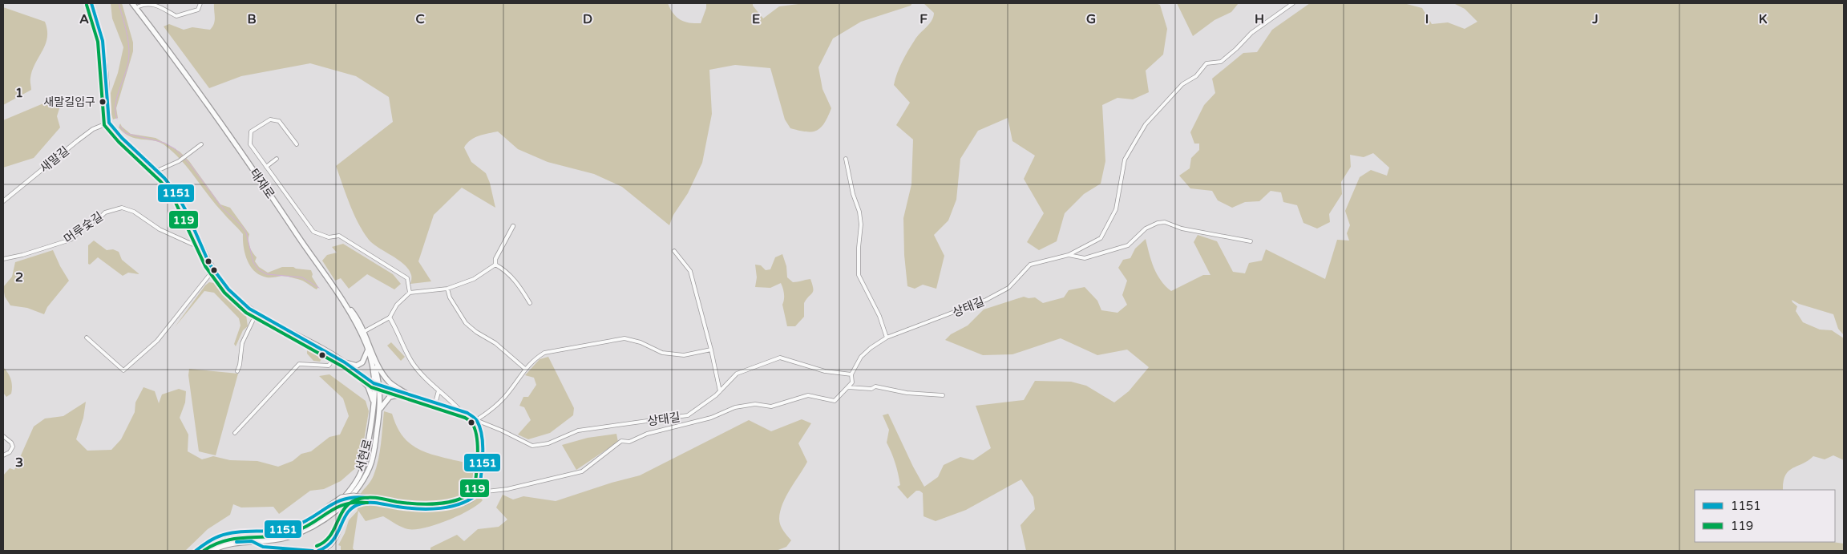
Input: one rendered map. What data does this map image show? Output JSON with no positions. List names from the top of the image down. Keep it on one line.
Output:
{"streets":{"main road":["태재로","서현로"],"street":["새말길","머루숯길","상태길"]},"crossings":[["태재로","서현로"]],"places":["새말길입구"],"lines":["transit line 1151","transit line 119"],"legend":["1151","119"],"grid":{"columns":["A","B","C","D","E","F","G","H","I","J","K"],"rows":["1","2","3"]}}
